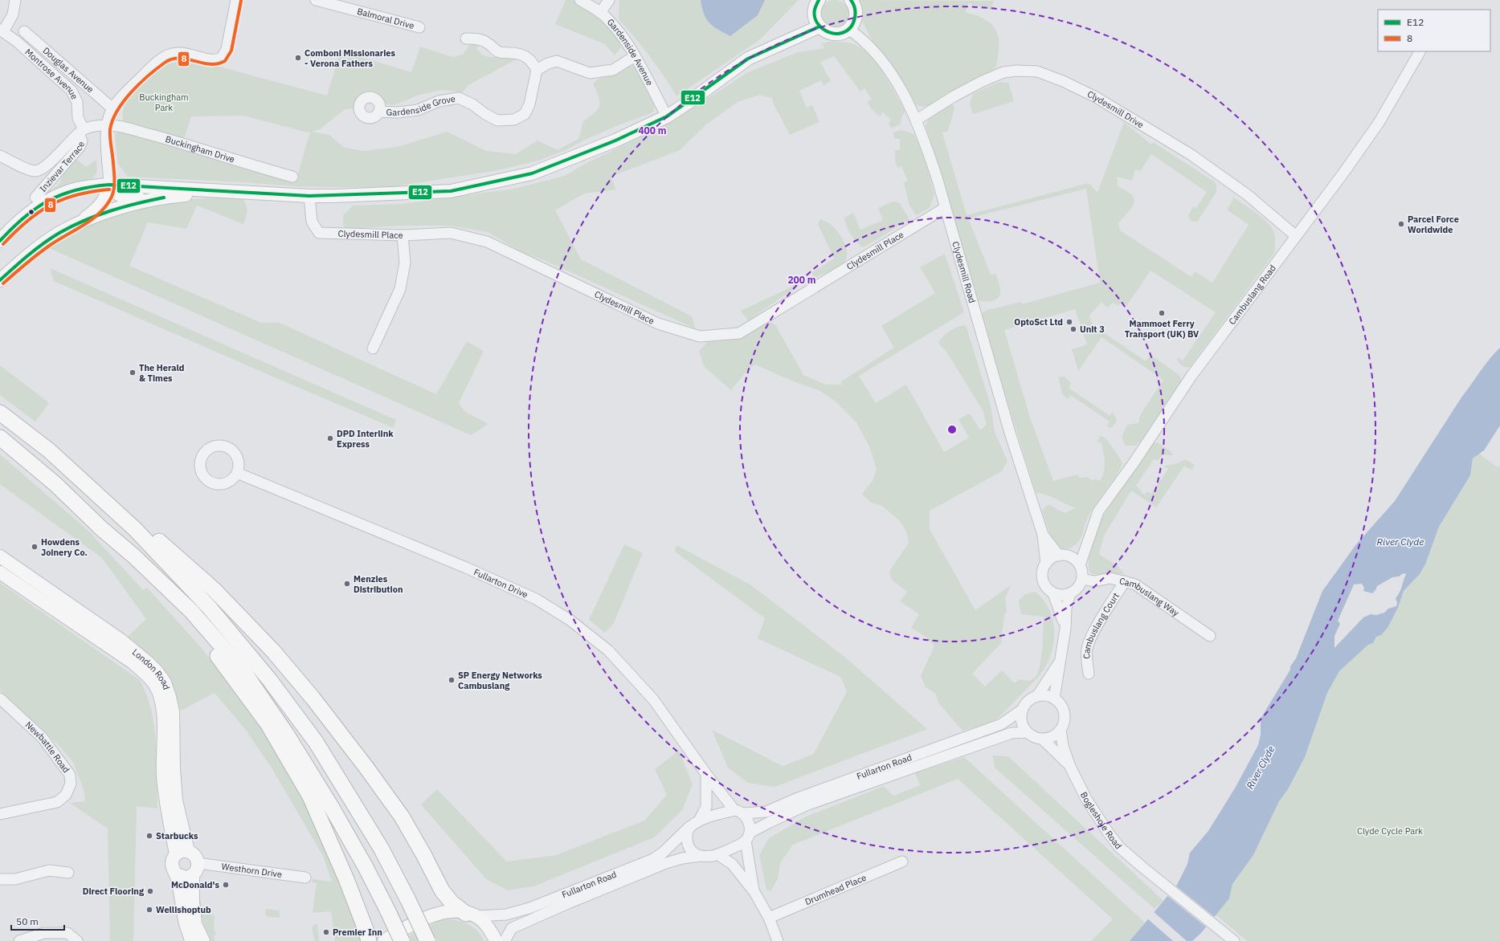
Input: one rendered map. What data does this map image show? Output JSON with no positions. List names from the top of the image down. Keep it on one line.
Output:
{"streets":{"main road":["London Road","Fullarton Road"],"street":["Balmoral Drive","Gardenside Avenue","Douglas Avenue","Montrose Avenue","Gardenside Grove","Clydesmill Drive","Buckingham Drive","Inzievar Terrace","Clydesmill Place","Clydesmill Road","Cambuslang Road","Fullarton Drive","Cambuslang Way","Cambuslang Court","Newbattle Road","Bogleshole Road","Westhorn Drive","Drumhead Place"]},"crossings":[["Montrose Avenue","Inzievar Terrace"],["Clydesmill Drive","Clydesmill Road"],["Clydesmill Drive","Cambuslang Road"],["Clydesmill Place","Clydesmill Road"],["Clydesmill Road","Cambuslang Road"],["Clydesmill Road","Cambuslang Way"],["Cambuslang Road","Cambuslang Way"],["Fullarton Drive","Fullarton Road"],["Cambuslang Way","Cambuslang Court"],["London Road","Westhorn Drive"],["Fullarton Road","Bogleshole Road"]],"water":["River Clyde"],"parks":["Buckingham Park","Clyde Cycle Park"],"places":["Comboni Missionaries - Verona Fathers","Parcel Force Worldwide","Mammoet Ferry Transport (UK) BV","OptoSct Ltd","Unit 3","The Herald & Times","DPD Interlink Express","Howdens Joinery Co.","Menzies Distribution","SP Energy Networks Cambuslang","Starbucks","McDonald's","Direct Flooring","Wellishoptub","Premier Inn"],"lines":["transit line E12","transit line 8"],"legend":["E12","8"],"scale_bar":"50 m","rings":["400 m","200 m"]}
